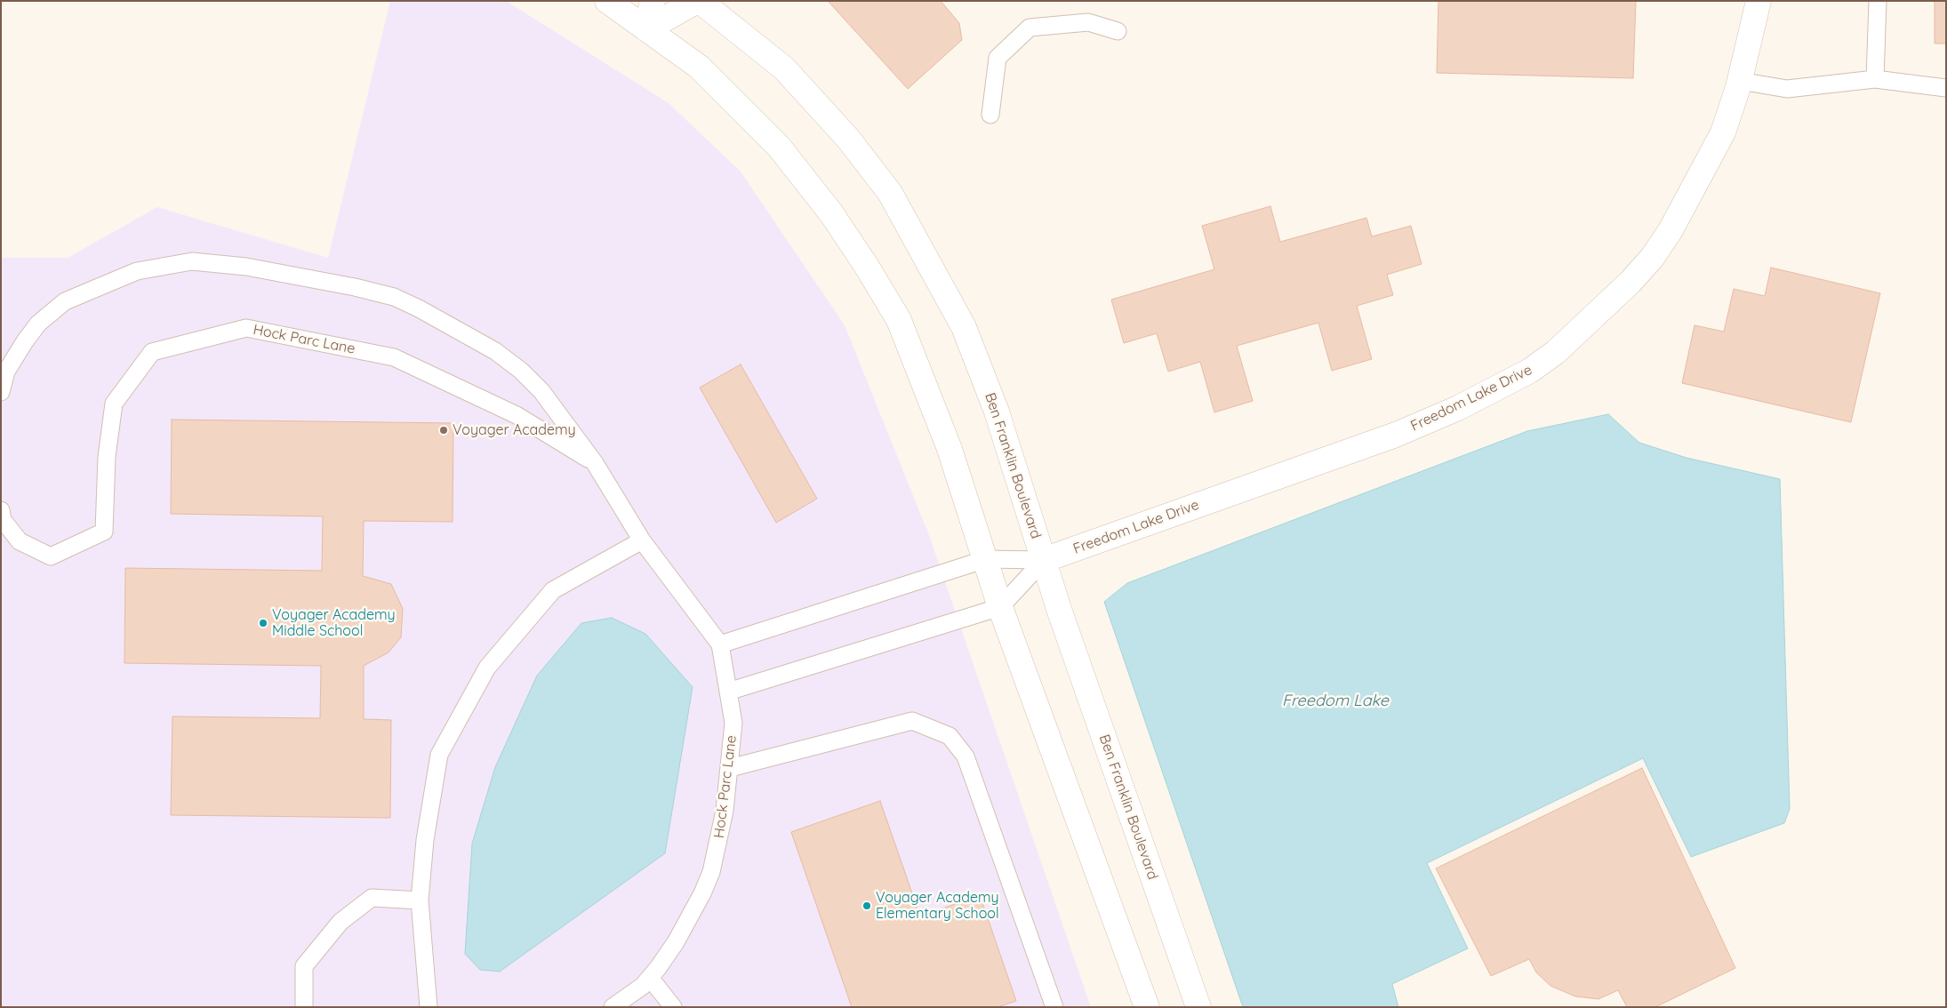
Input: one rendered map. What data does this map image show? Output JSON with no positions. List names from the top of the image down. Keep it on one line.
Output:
{"streets":{"street":["Freedom Lake Drive","Ben Franklin Boulevard"],"lane":["Hock Parc Lane"]},"crossings":[["Freedom Lake Drive","Ben Franklin Boulevard"]],"water":["Freedom Lake"],"places":["Voyager Academy","Voyager Academy Middle School","Voyager Academy Elementary School"]}
